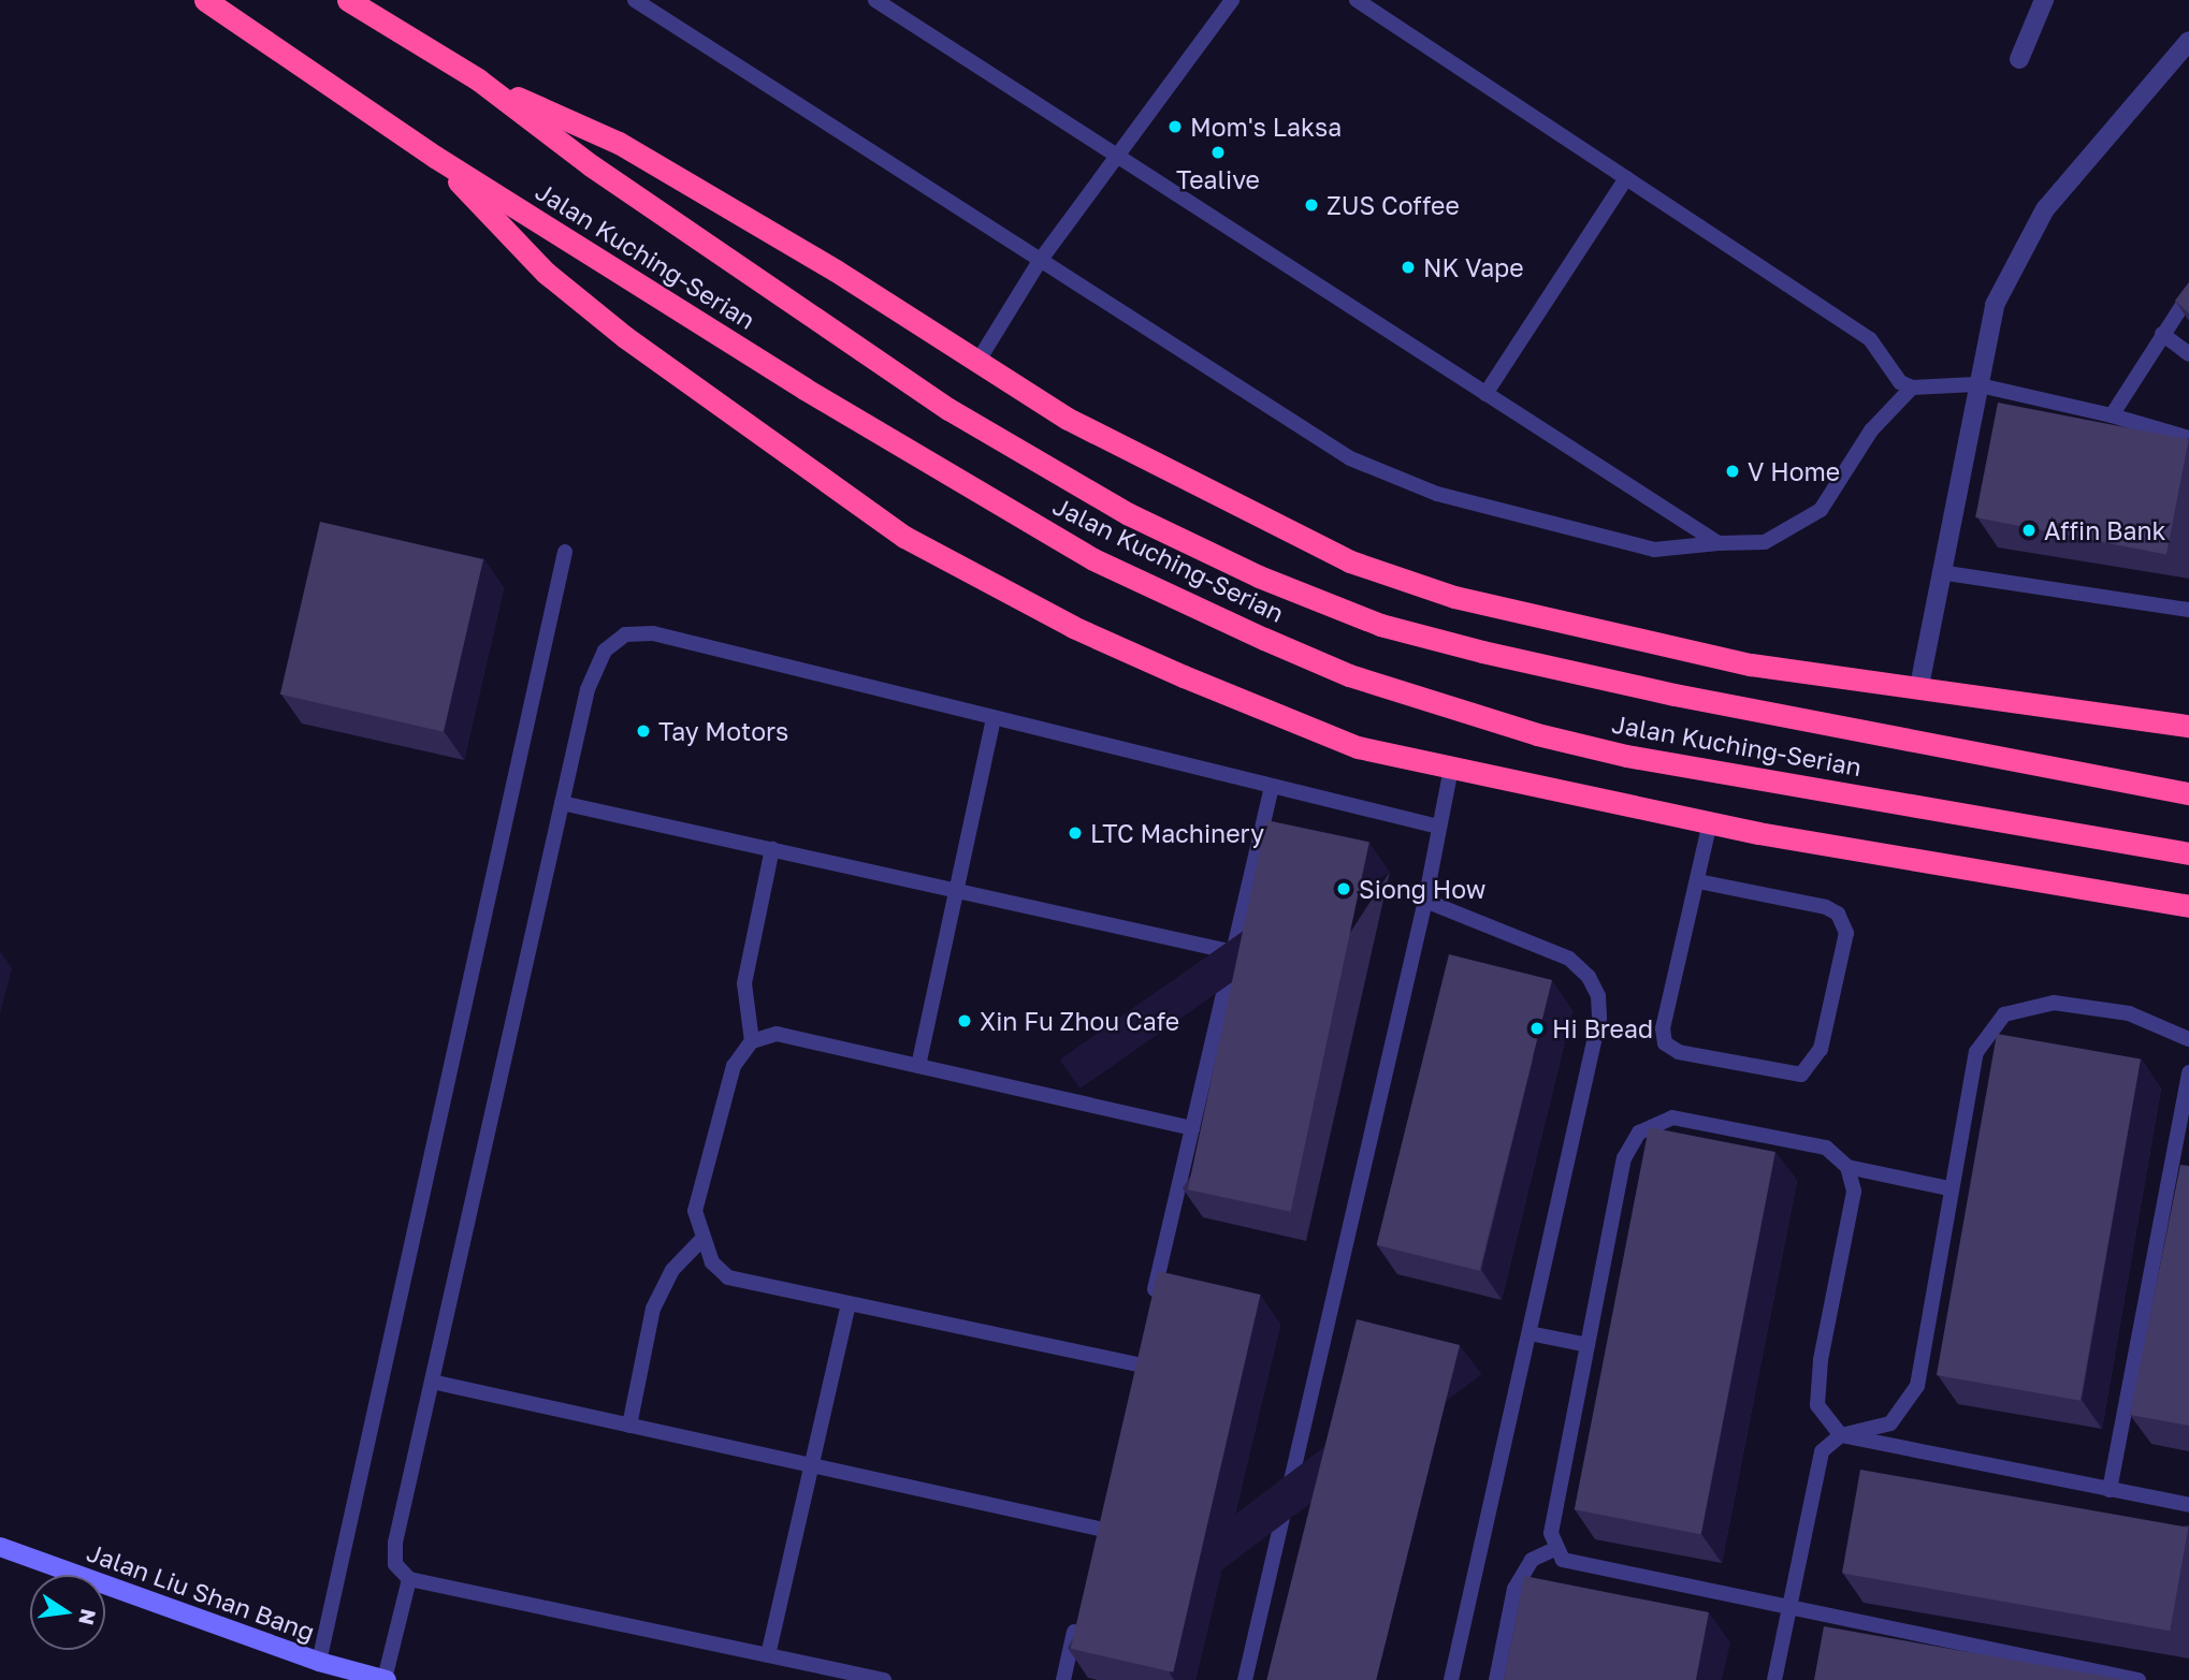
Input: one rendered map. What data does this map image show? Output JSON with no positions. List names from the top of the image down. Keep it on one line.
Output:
{"streets":{"highway":["Jalan Kuching-Serian"],"main road":["Jalan Liu Shan Bang"]},"places":["Mom's Laksa","Tealive","ZUS Coffee","NK Vape","V Home","Affin Bank","Tay Motors","LTC Machinery","Siong How","Xin Fu Zhou Cafe","Hi Bread"],"north":"right"}
